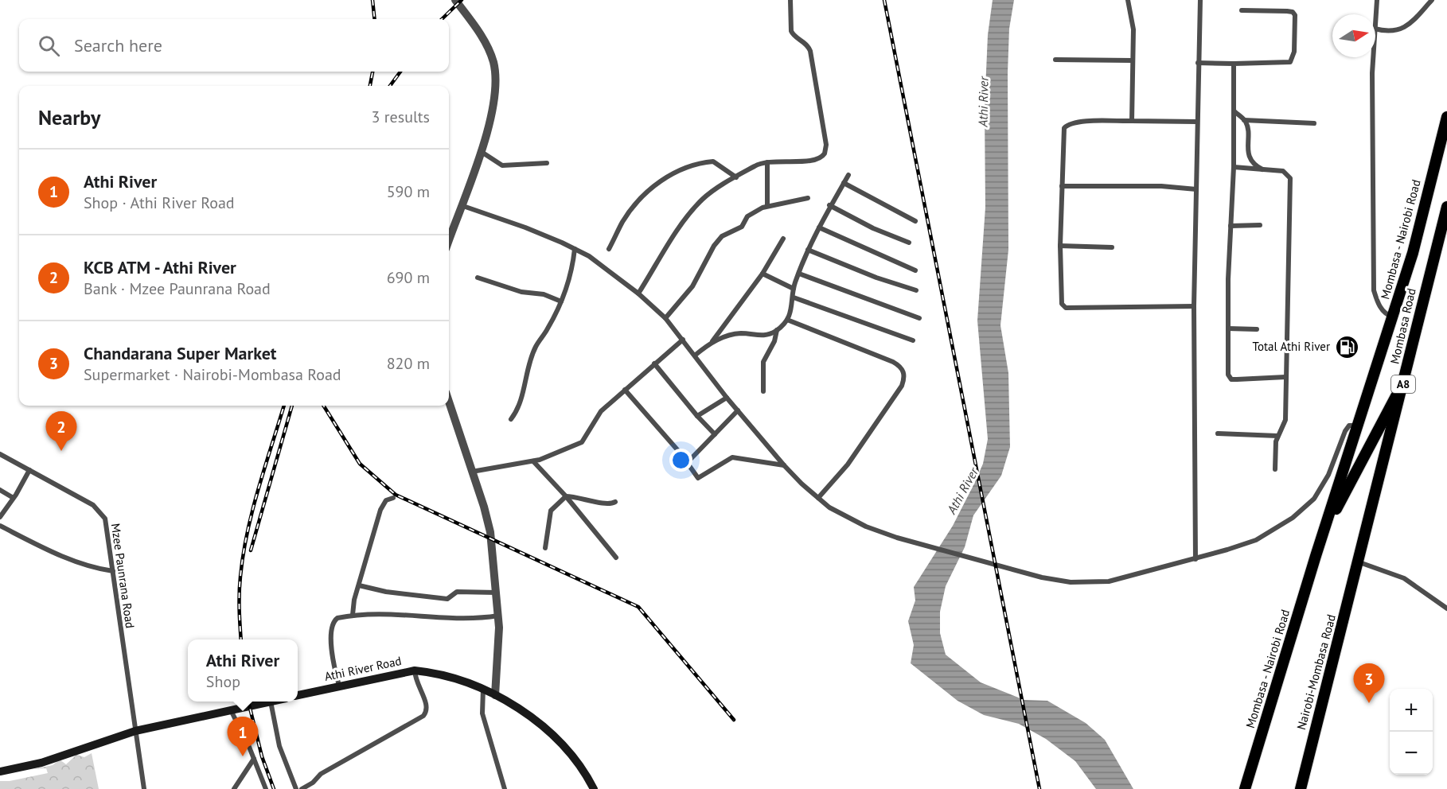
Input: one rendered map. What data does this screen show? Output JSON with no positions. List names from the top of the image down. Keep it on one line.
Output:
{"streets":{"highway":["Mombasa - Nairobi Road","Mombasa Road","A8","Nairobi-Mombasa Road"],"main road":["Athi River Road"],"street":["Mzee Paunrana Road"]},"crossings":[["Mombasa - Nairobi Road","Mombasa Road"],["Mombasa Road","Nairobi-Mombasa Road"]],"water":["Athi River"],"places":{"fuel station":["Total Athi River"]},"north":"right","page":{"search":"Search here","heading":["Nearby","3 results"],"list":[{"mark":"1","name":"Athi River","note":"Shop · Athi River Road","value":"590 m"},{"mark":"2","name":"KCB ATM - Athi River","note":"Bank · Mzee Paunrana Road","value":"690 m"},{"mark":"3","name":"Chandarana Super Market","note":"Supermarket · Nairobi-Mombasa Road","value":"820 m"}],"pins":["2","3","1"],"popup":["Athi River","Shop"],"map_buttons":["+","−"]}}
